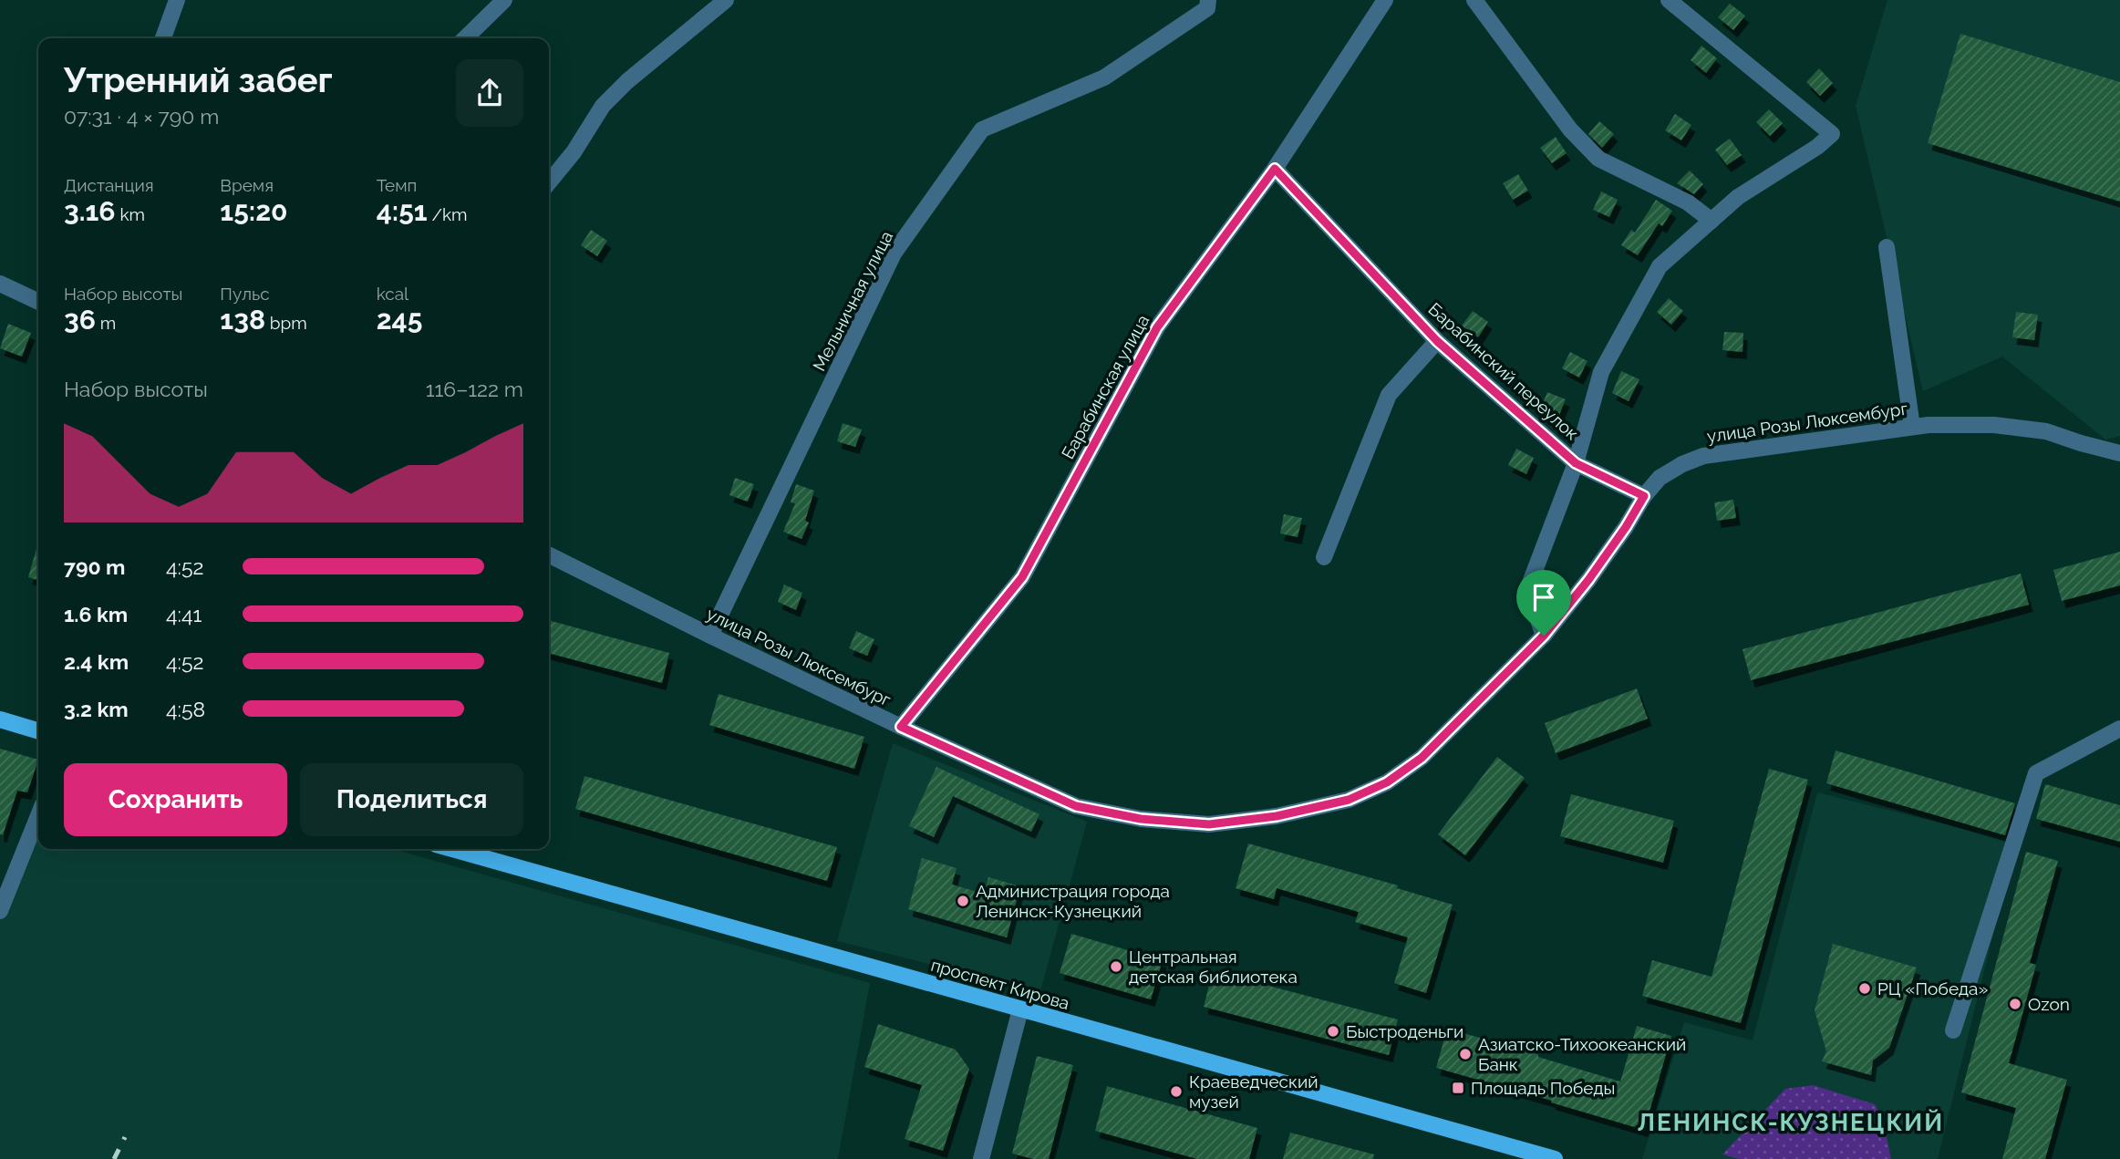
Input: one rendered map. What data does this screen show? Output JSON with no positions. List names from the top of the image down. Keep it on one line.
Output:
{"streets":{"main road":["проспект Кирова"],"street":["Мельничная улица","Барабинский переулок","Барабинская улица","улица Розы Люксембург"]},"crossings":[["Мельничная улица","улица Розы Люксембург"],["Барабинский переулок","Барабинская улица"],["Барабинский переулок","улица Розы Люксембург"],["Барабинская улица","улица Розы Люксембург"]],"districts":["ЛЕНИНСК-КУЗНЕЦКИЙ"],"places":{"other":["Администрация города Ленинск-Кузнецкий","Центральная детская библиотека","РЦ «Победа»","Ozon","Быстроденьги","Азиатско-Тихоокеанский Банк","Краеведческий музей"],"transit":["Площадь Победы"]},"page":{"heading":["Утренний забег","07:31 · 4 × 790 m"],"stats":[["Дистанция","3.16 km"],["Время","15:20"],["Темп","4:51 /km"],["Набор высоты","36 m"],["Пульс","138 bpm"],["kcal","245"]],"chart":["Набор высоты","116–122 m"],"list":[{"name":"790 m","note":"4:52"},{"name":"1.6 km","note":"4:41"},{"name":"2.4 km","note":"4:52"},{"name":"3.2 km","note":"4:58"}],"buttons":["Сохранить","Поделиться"]}}
